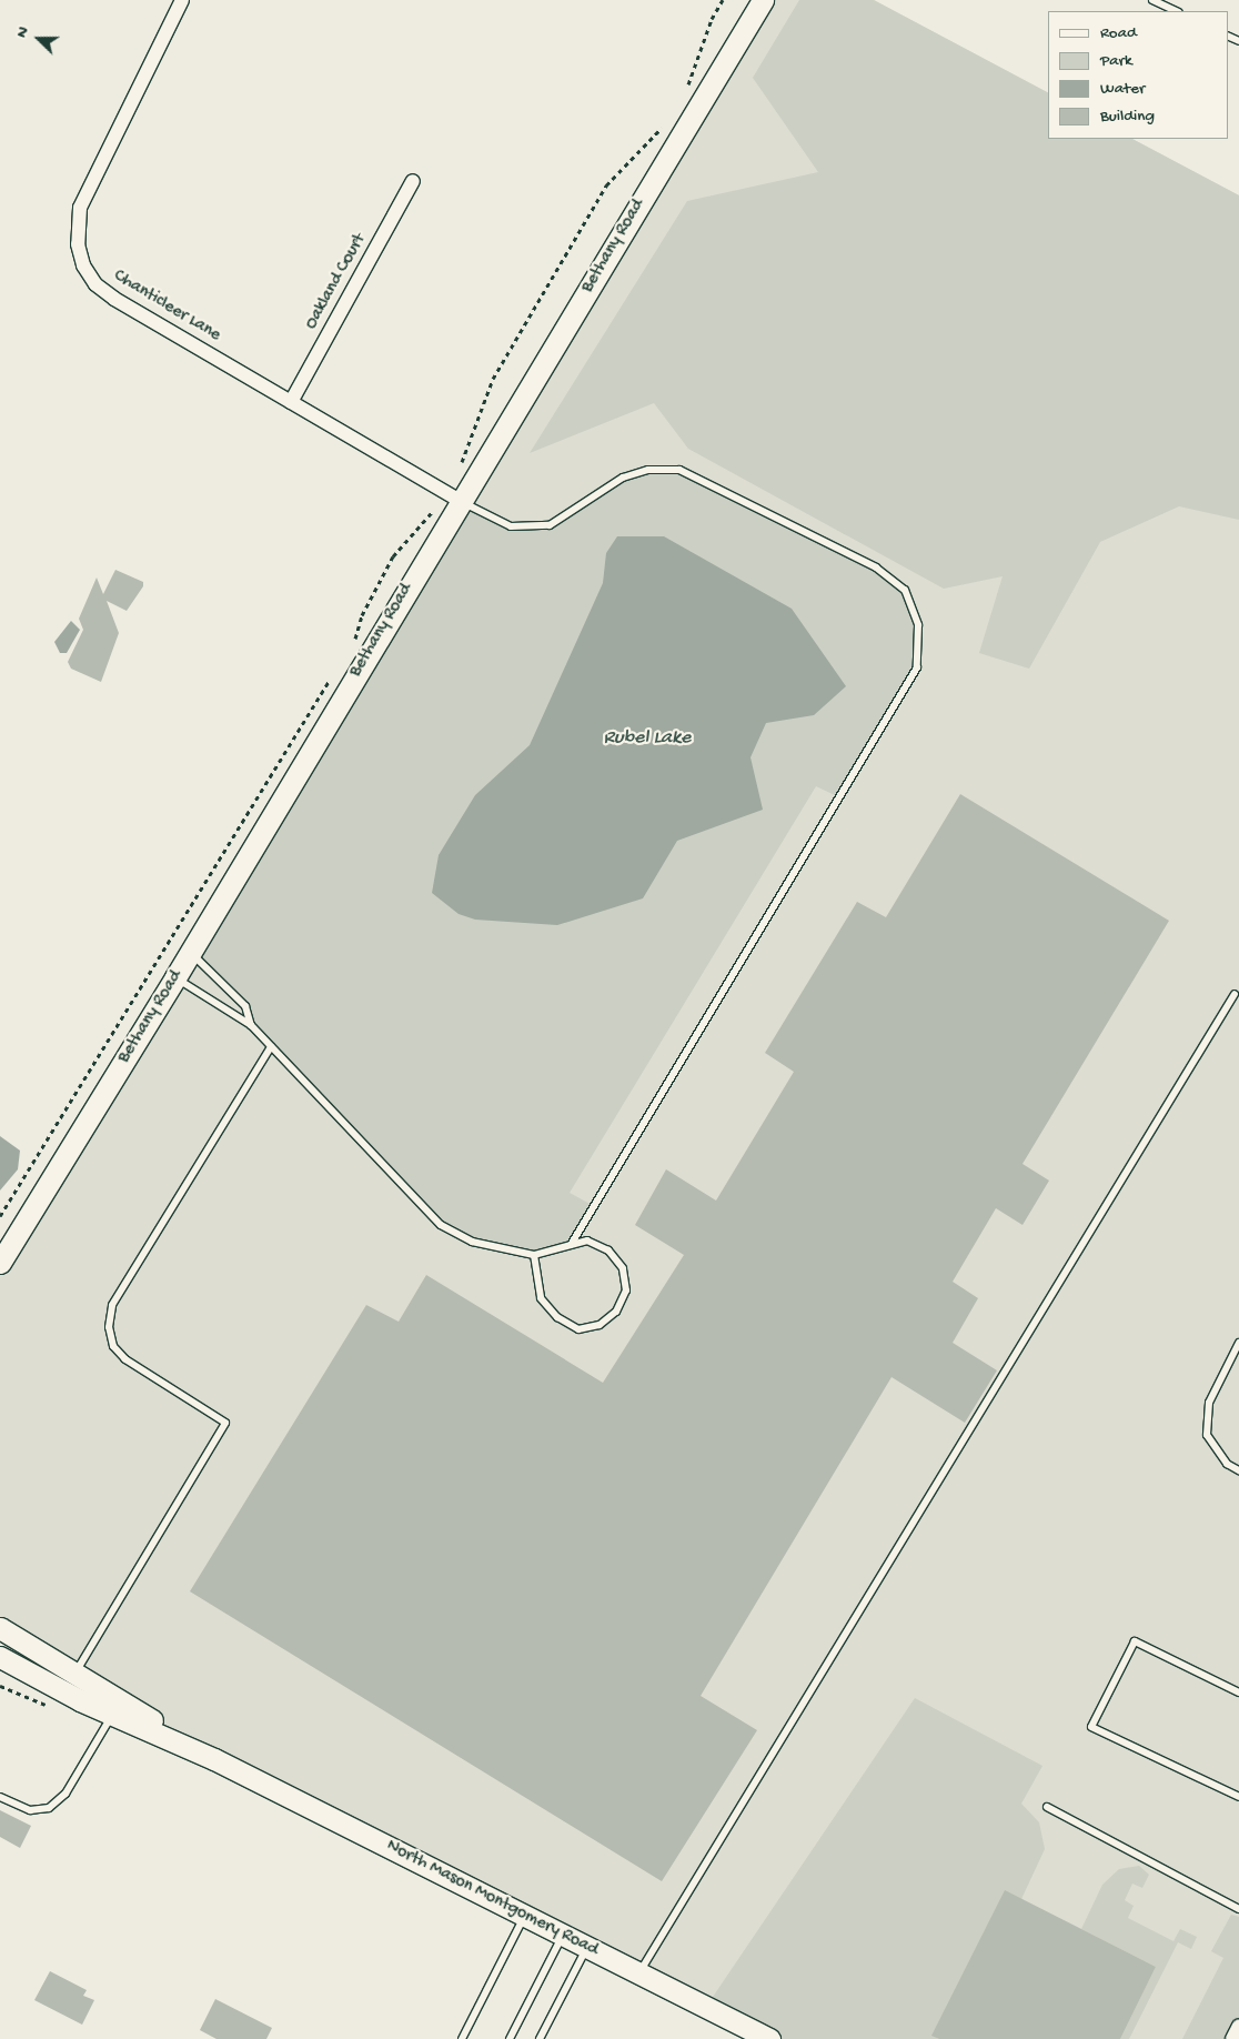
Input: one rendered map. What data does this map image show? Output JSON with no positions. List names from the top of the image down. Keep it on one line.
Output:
{"streets":{"main road":["Bethany Road","North Mason Montgomery Road"],"street":["Oakland Court","Chanticleer Lane"]},"crossings":[["Bethany Road","Chanticleer Lane"],["Oakland Court","Chanticleer Lane"]],"water":["Rubel Lake"],"legend":["Road","Park","Water","Building"],"north":"left"}
